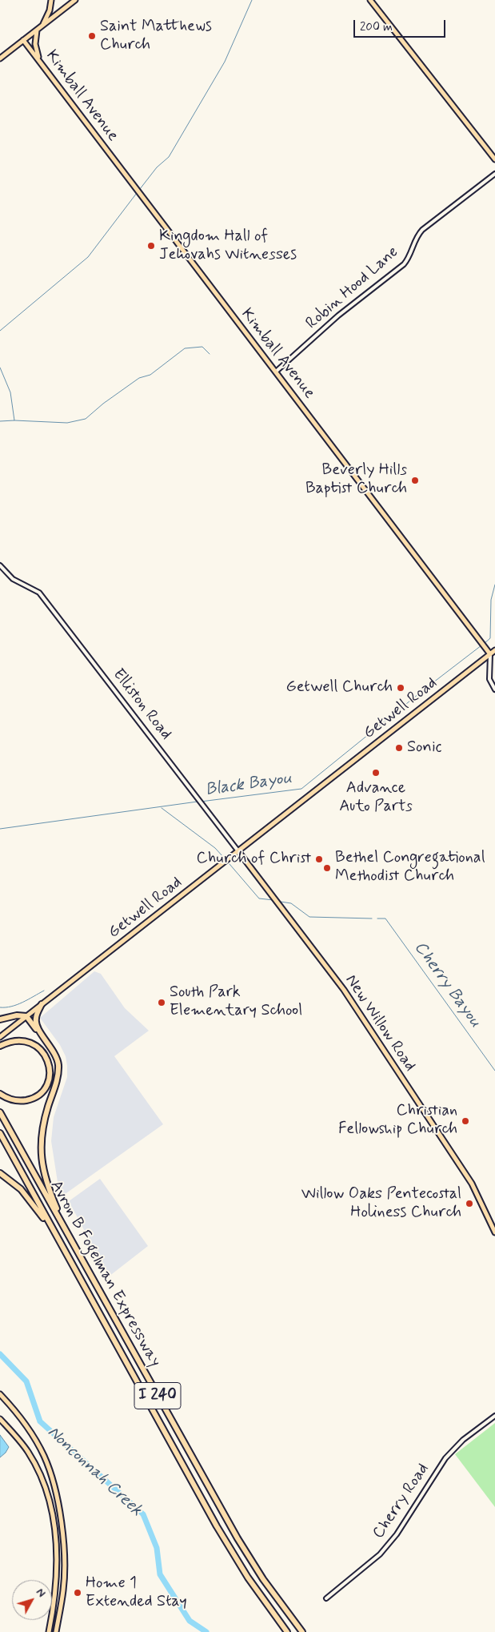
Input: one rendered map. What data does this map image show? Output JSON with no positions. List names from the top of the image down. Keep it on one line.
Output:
{"streets":{"highway":["Avron B Fogelman Expressway","I 240"],"main road":["Kimball Avenue","Getwell Road","New Willow Road"],"street":["Robin Hood Lane","Elliston Road","Cherry Road"]},"crossings":[["Kimball Avenue","Robin Hood Lane"],["Kimball Avenue","Getwell Road"],["Elliston Road","Getwell Road"],["Elliston Road","New Willow Road"],["Getwell Road","New Willow Road"]],"water":["Black Bayou","Cherry Bayou","Nonconnah Creek"],"places":["Saint Matthews Church","Kingdom Hall of Jehovahs Witnesses","Beverly Hills Baptist Church","Getwell Church","Sonic","Advance Auto Parts","Church of Christ","Bethel Congregational Methodist Church","South Park Elementary School","Christian Fellowship Church","Willow Oaks Pentecostal Holiness Church","Home 1 Extended Stay"],"scale_bar":"200 m","north":"top right"}
